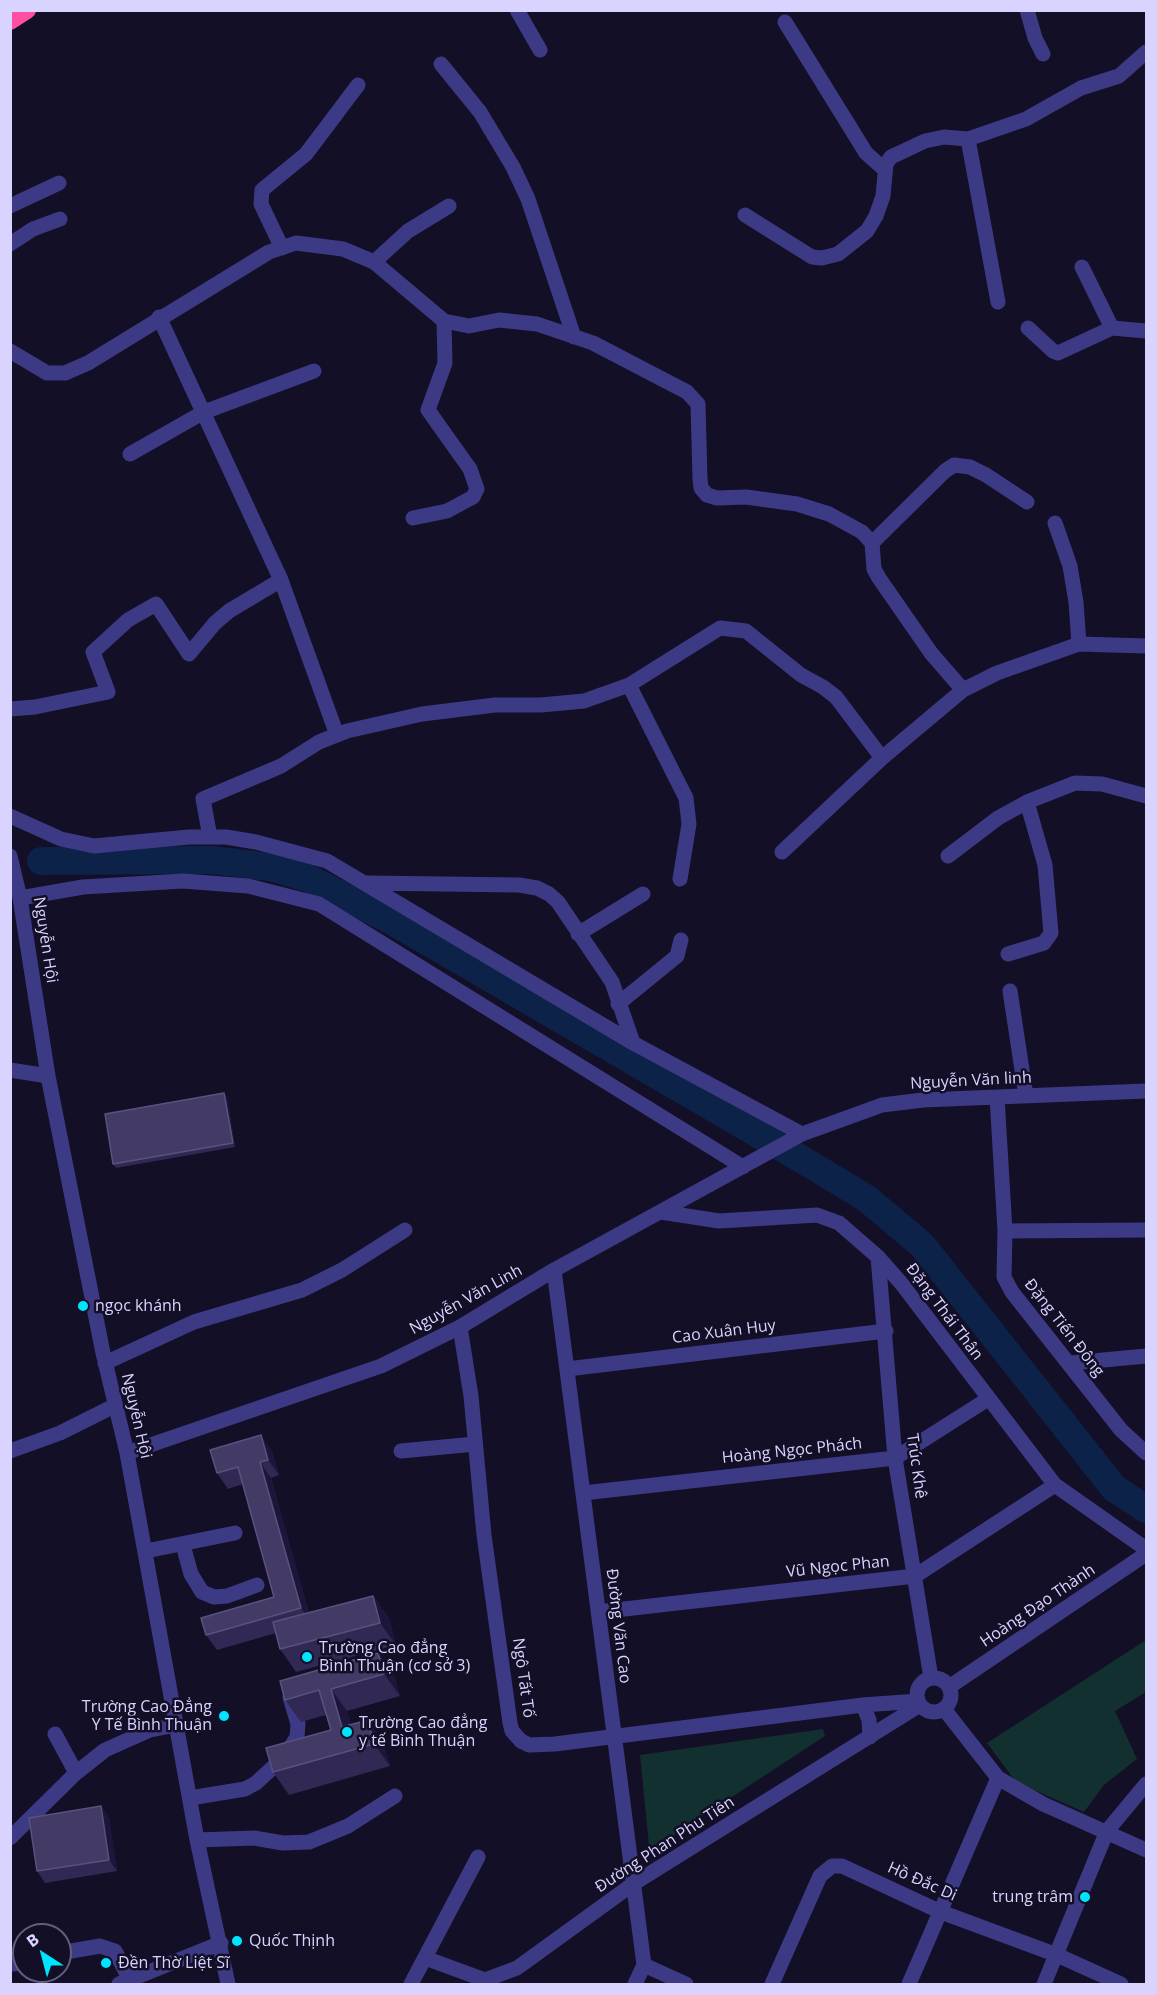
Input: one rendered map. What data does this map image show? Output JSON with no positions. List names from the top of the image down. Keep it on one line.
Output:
{"streets":{"street":["Nguyễn Hội","Nguyễn Văn linh","Nguyễn Văn Linh","Đặng Thái Thân","Đặng Tiến Đông","Cao Xuân Huy","Hoàng Ngọc Phách","Trúc Khê","Vũ Ngọc Phan","Hoàng Đạo Thành","Đường Văn Cao","Ngô Tất Tố","Đường Phan Phu Tiên","Hồ Đắc Di"]},"crossings":[["Nguyễn Hội","Nguyễn Văn Linh"],["Nguyễn Văn linh","Nguyễn Văn Linh"],["Nguyễn Văn linh","Đặng Tiến Đông"],["Nguyễn Văn Linh","Đặng Thái Thân"],["Nguyễn Văn Linh","Đường Văn Cao"],["Nguyễn Văn Linh","Ngô Tất Tố"],["Đặng Thái Thân","Hoàng Ngọc Phách"],["Đặng Thái Thân","Trúc Khê"],["Đặng Thái Thân","Vũ Ngọc Phan"],["Đặng Thái Thân","Hoàng Đạo Thành"],["Cao Xuân Huy","Trúc Khê"],["Cao Xuân Huy","Đường Văn Cao"],["Hoàng Ngọc Phách","Trúc Khê"],["Hoàng Ngọc Phách","Đường Văn Cao"],["Trúc Khê","Vũ Ngọc Phan"],["Trúc Khê","Hoàng Đạo Thành"],["Trúc Khê","Ngô Tất Tố"],["Trúc Khê","Đường Phan Phu Tiên"],["Vũ Ngọc Phan","Đường Văn Cao"],["Hoàng Đạo Thành","Ngô Tất Tố"],["Hoàng Đạo Thành","Đường Phan Phu Tiên"],["Đường Văn Cao","Ngô Tất Tố"],["Đường Văn Cao","Đường Phan Phu Tiên"],["Ngô Tất Tố","Đường Phan Phu Tiên"]],"places":["ngọc khánh","Trường Cao đẳng Bình Thuận (cơ sở 3)","Trường Cao Đẳng Y Tế Bình Thuận","Trường Cao đẳng y tế Bình Thuận","trung trâm","Quốc Thịnh","Đền Thờ Liệt Sĩ"],"north":"top left"}
